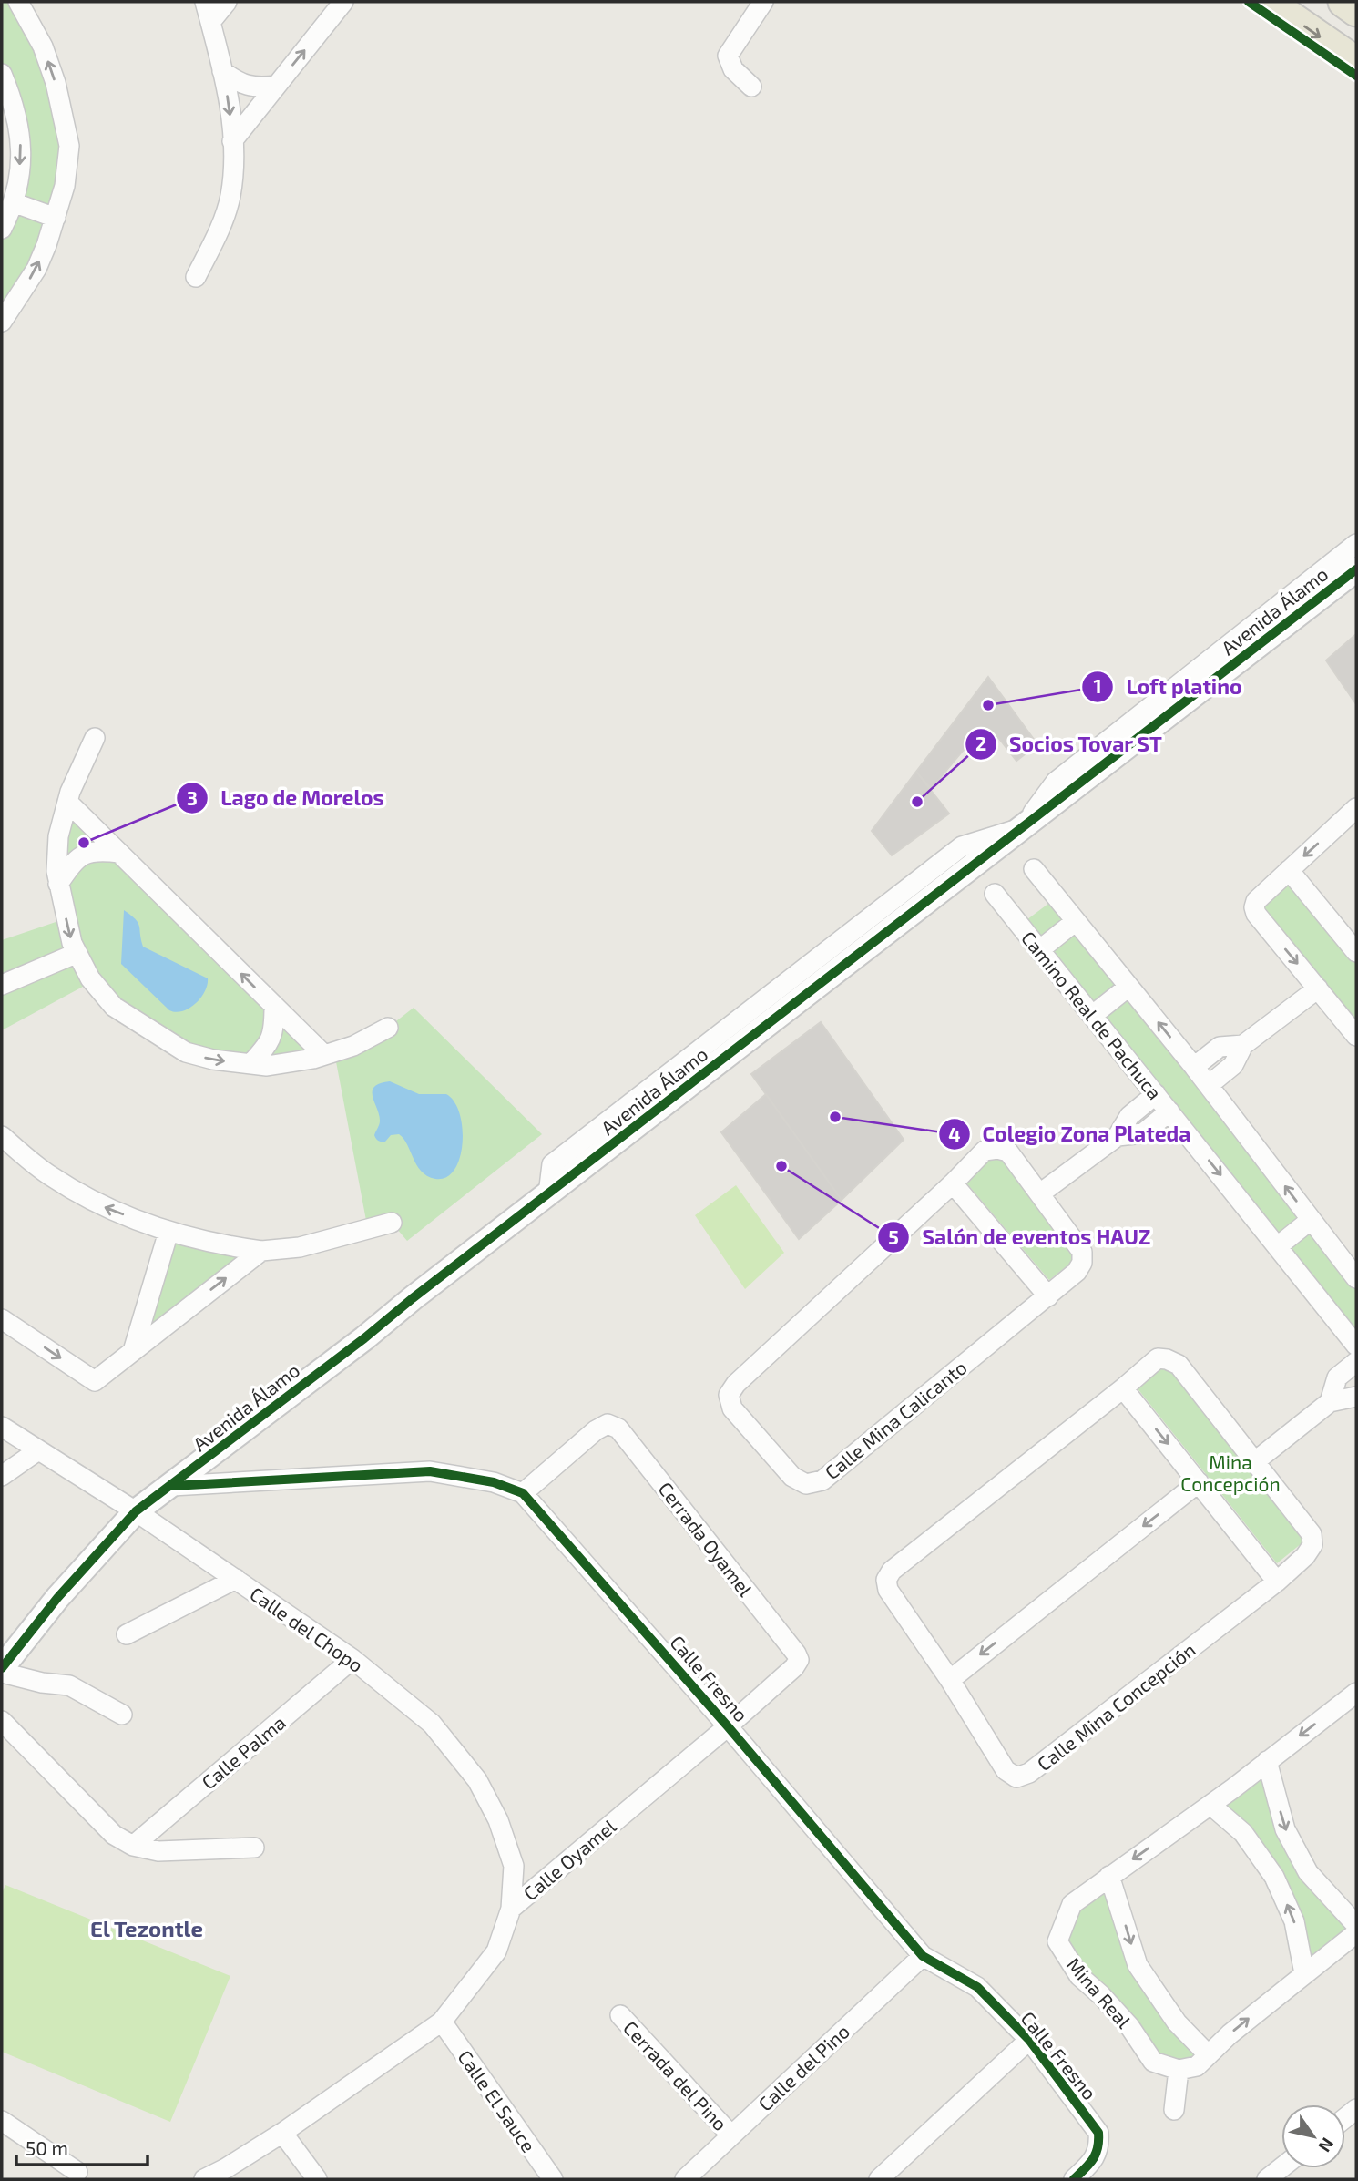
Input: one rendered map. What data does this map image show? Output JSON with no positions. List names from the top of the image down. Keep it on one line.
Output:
{"streets":{"street":["Avenida Álamo","Camino Real de Pachuca","Calle Mina Calicanto","Cerrada Oyamel","Calle del Chopo","Calle Fresno","Calle Mina Concepción","Calle Palma","Calle Oyamel","Mina Real","Calle del Pino","Cerrada del Pino","Calle El Sauce"]},"crossings":[["Avenida Álamo","Calle del Chopo"],["Avenida Álamo","Calle Fresno"],["Cerrada Oyamel","Calle Fresno"],["Cerrada Oyamel","Calle Oyamel"],["Calle del Chopo","Calle Palma"],["Calle del Chopo","Calle Oyamel"],["Calle Fresno","Calle Oyamel"],["Calle Fresno","Calle del Pino"],["Calle Oyamel","Calle El Sauce"],["Calle del Pino","Cerrada del Pino"]],"one_way":["Mina Real"],"districts":["El Tezontle"],"parks":["Mina Concepción"],"places":["Loft platino","Socios Tovar ST","Lago de Morelos","Colegio Zona Plateda","Salón de eventos HAUZ"],"scale_bar":"50 m","north":"bottom right"}
